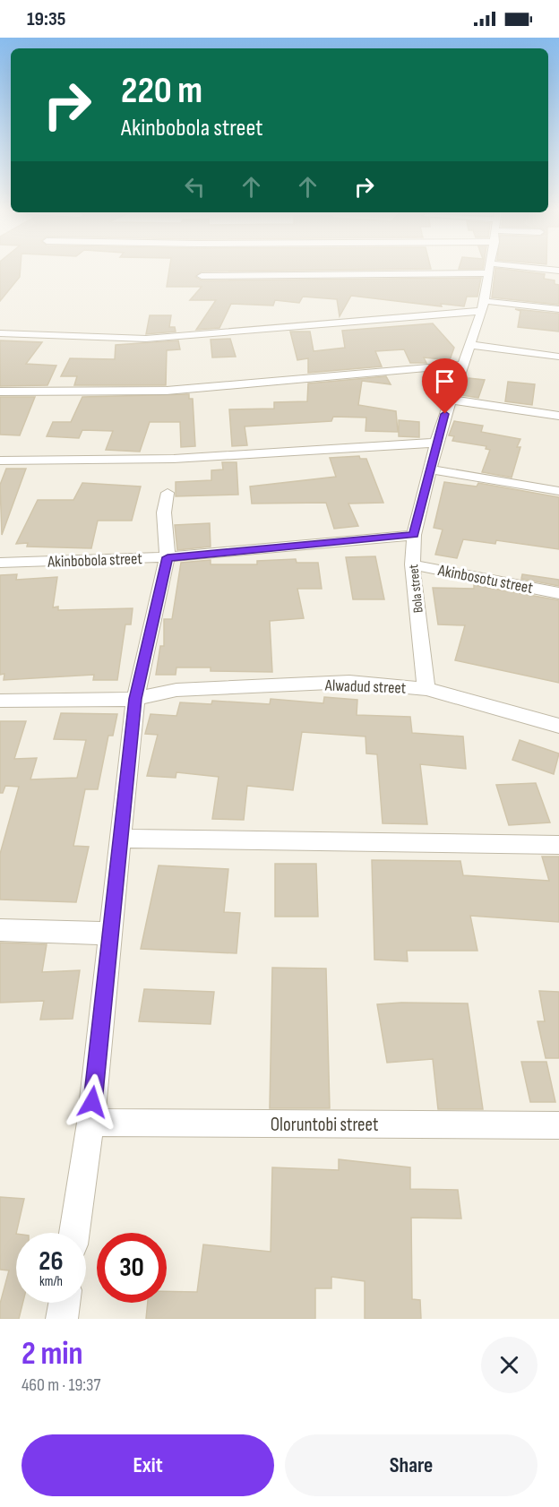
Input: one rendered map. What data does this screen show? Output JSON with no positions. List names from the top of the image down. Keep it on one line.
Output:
{"streets":{"street":["Akinbobola street","Akinbosotu street","Bola street","Alwadud street","Oloruntobi street"]},"crossings":[["Akinbobola street","Bola street"],["Akinbosotu street","Bola street"],["Bola street","Alwadud street"]],"page":{"status":"19:35","turn":["220 m","Akinbobola street"],"speed":"26 km/h","limit":"30","heading":["2 min","460 m · 19:37"],"buttons":["Exit","Share"]}}
